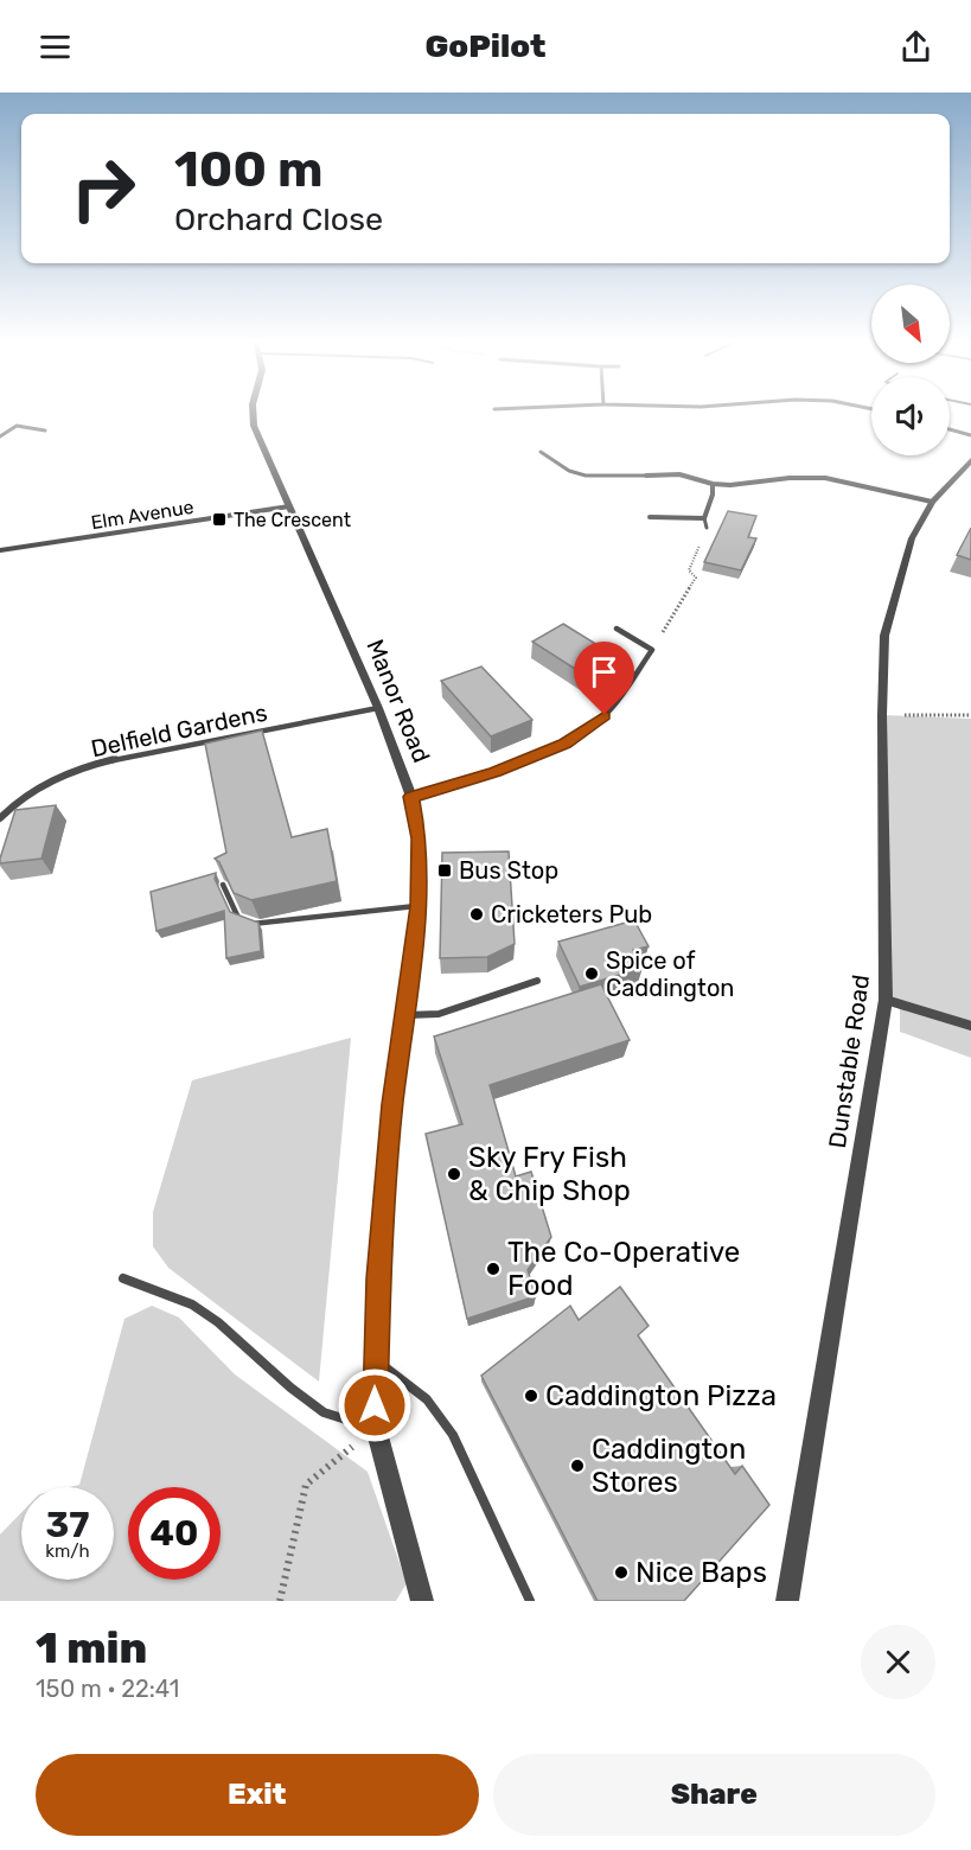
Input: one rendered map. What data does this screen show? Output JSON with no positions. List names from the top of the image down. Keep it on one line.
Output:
{"streets":{"street":["Elm Avenue","Manor Road","Delfield Gardens","Dunstable Road"]},"crossings":[["Elm Avenue","Manor Road"],["Manor Road","Delfield Gardens"]],"places":{"transit":["The Crescent","Bus Stop"],"other":["Cricketers Pub","Spice of Caddington","Sky Fry Fish & Chip Shop","The Co-Operative Food","Caddington Pizza","Caddington Stores","Nice Baps"]},"north":"bottom right","page":{"header":"GoPilot","turn":["100 m","Orchard Close"],"speed":"37 km/h","limit":"40","heading":["1 min","150 m · 22:41"],"buttons":["Exit","Share"]}}
